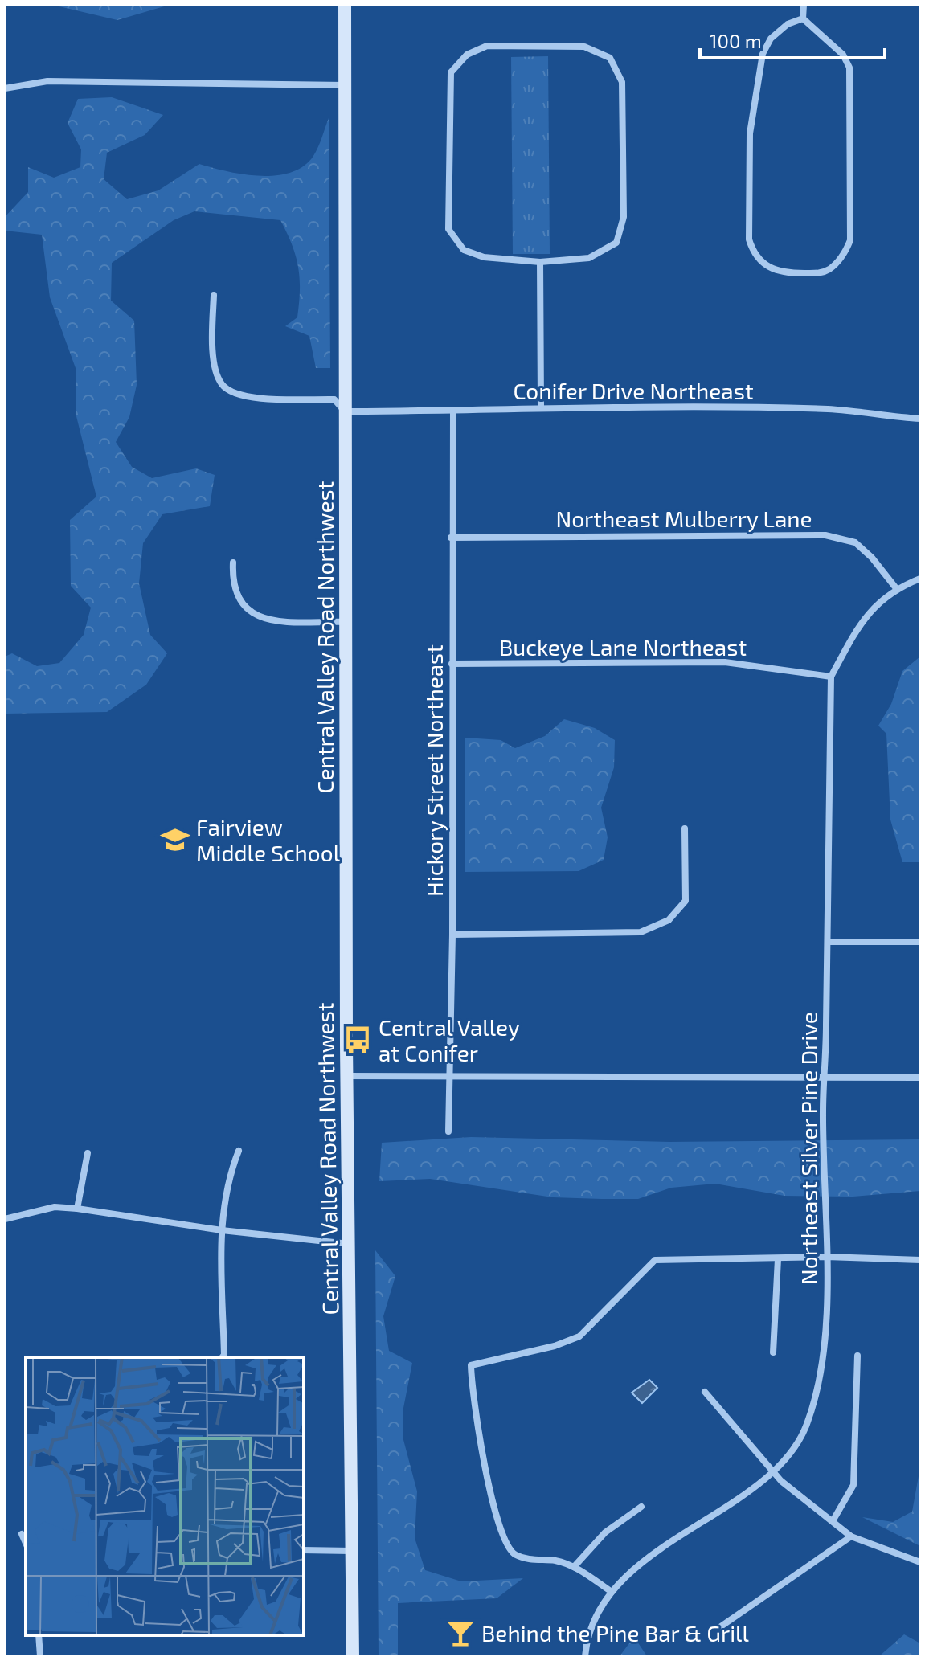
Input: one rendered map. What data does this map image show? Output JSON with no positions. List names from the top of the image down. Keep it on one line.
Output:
{"streets":{"main road":["Central Valley Road Northwest"],"street":["Conifer Drive Northeast","Northeast Mulberry Lane","Buckeye Lane Northeast","Hickory Street Northeast","Northeast Silver Pine Drive"]},"crossings":[["Conifer Drive Northeast","Central Valley Road Northwest"],["Conifer Drive Northeast","Hickory Street Northeast"],["Northeast Mulberry Lane","Hickory Street Northeast"],["Northeast Mulberry Lane","Northeast Silver Pine Drive"],["Buckeye Lane Northeast","Hickory Street Northeast"],["Buckeye Lane Northeast","Northeast Silver Pine Drive"]],"places":{"school or university":["Fairview Middle School"],"bus stop":["Central Valley at Conifer"],"bar":["Behind the Pine Bar & Grill"]},"scale_bar":"100 m"}
